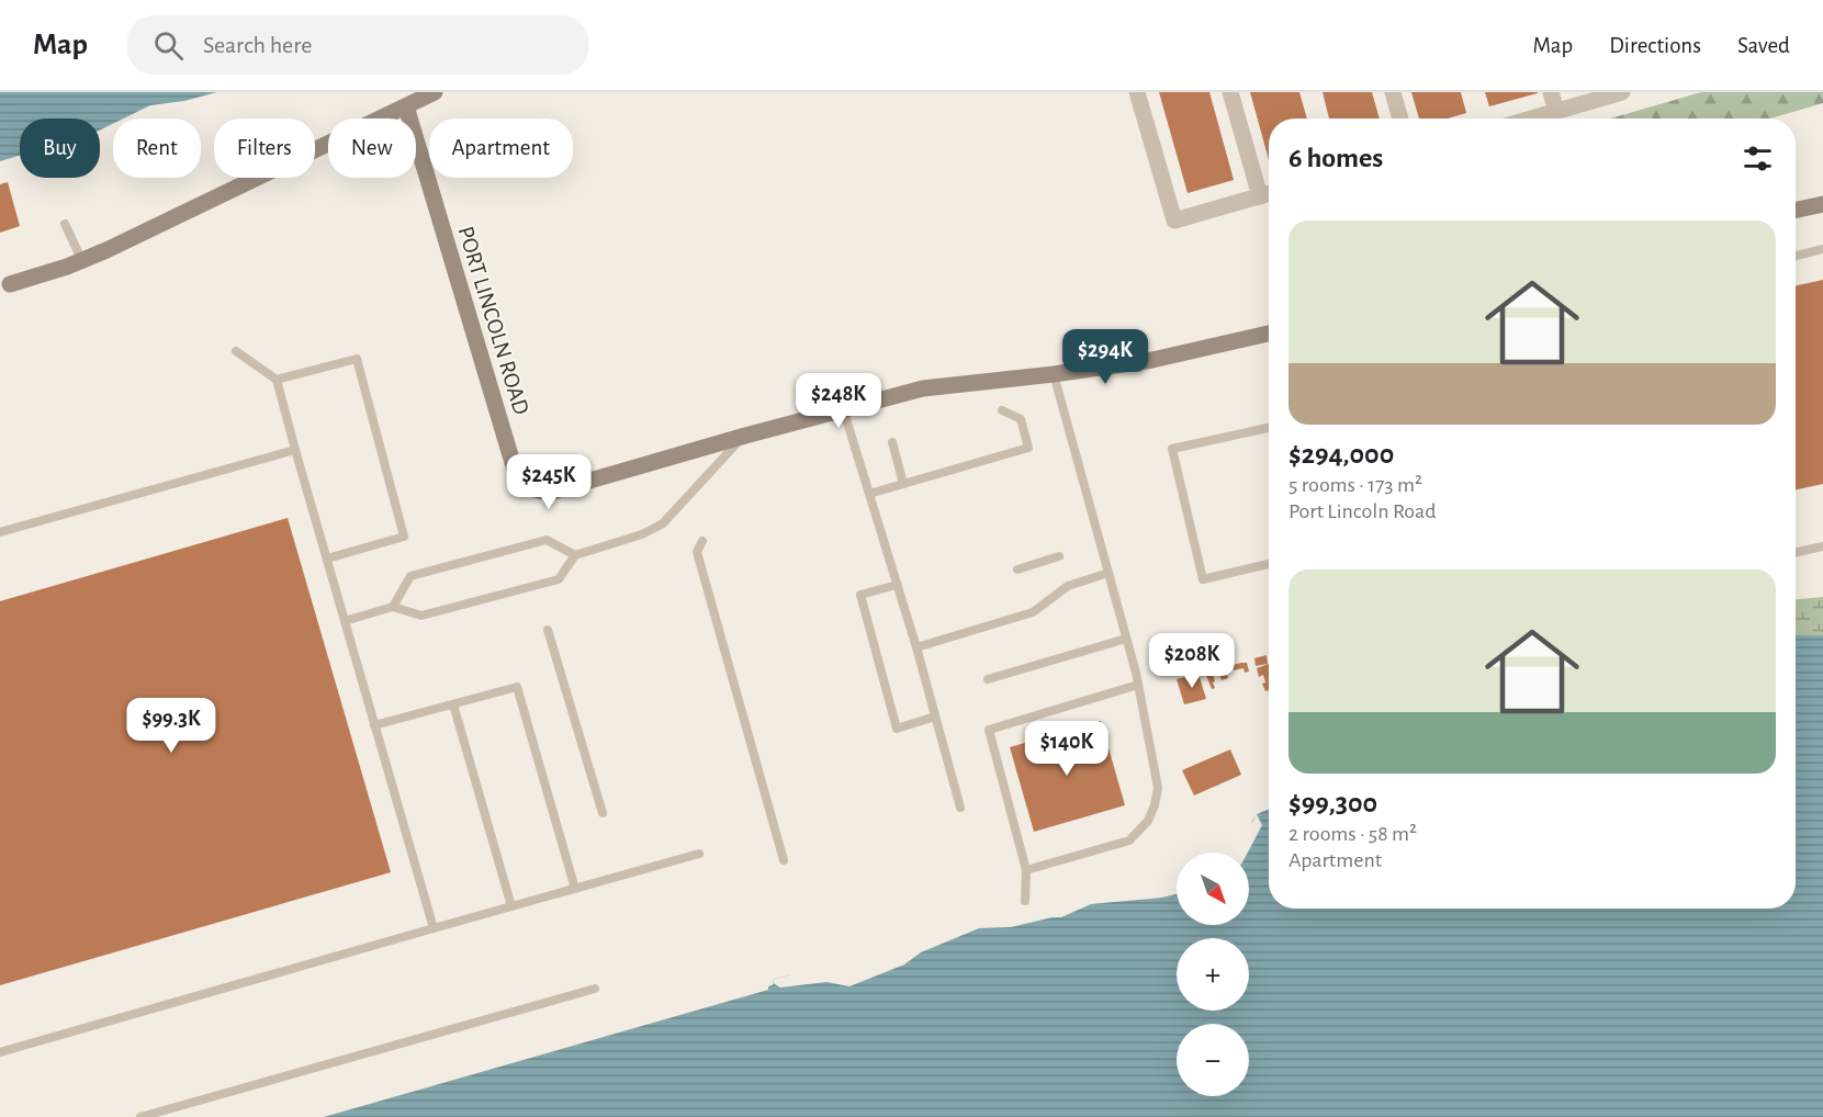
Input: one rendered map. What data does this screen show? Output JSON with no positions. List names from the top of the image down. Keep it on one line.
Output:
{"streets":{"street":["PORT LINCOLN ROAD"]},"north":"bottom right","page":{"header":"Map","search":"Search here","nav":["Map","Directions","Saved"],"chip":["Buy","Rent","Filters","New","Apartment"],"heading":"6 homes","list":[{"name":"$294,000","note":"5 rooms · 173 m² · Port Lincoln Road"},{"name":"$99,300","note":"2 rooms · 58 m² · Apartment"}],"price":["$294K","$248K","$245K","$208K","$99.3K","$140K"],"map_buttons":["+","−"]}}
